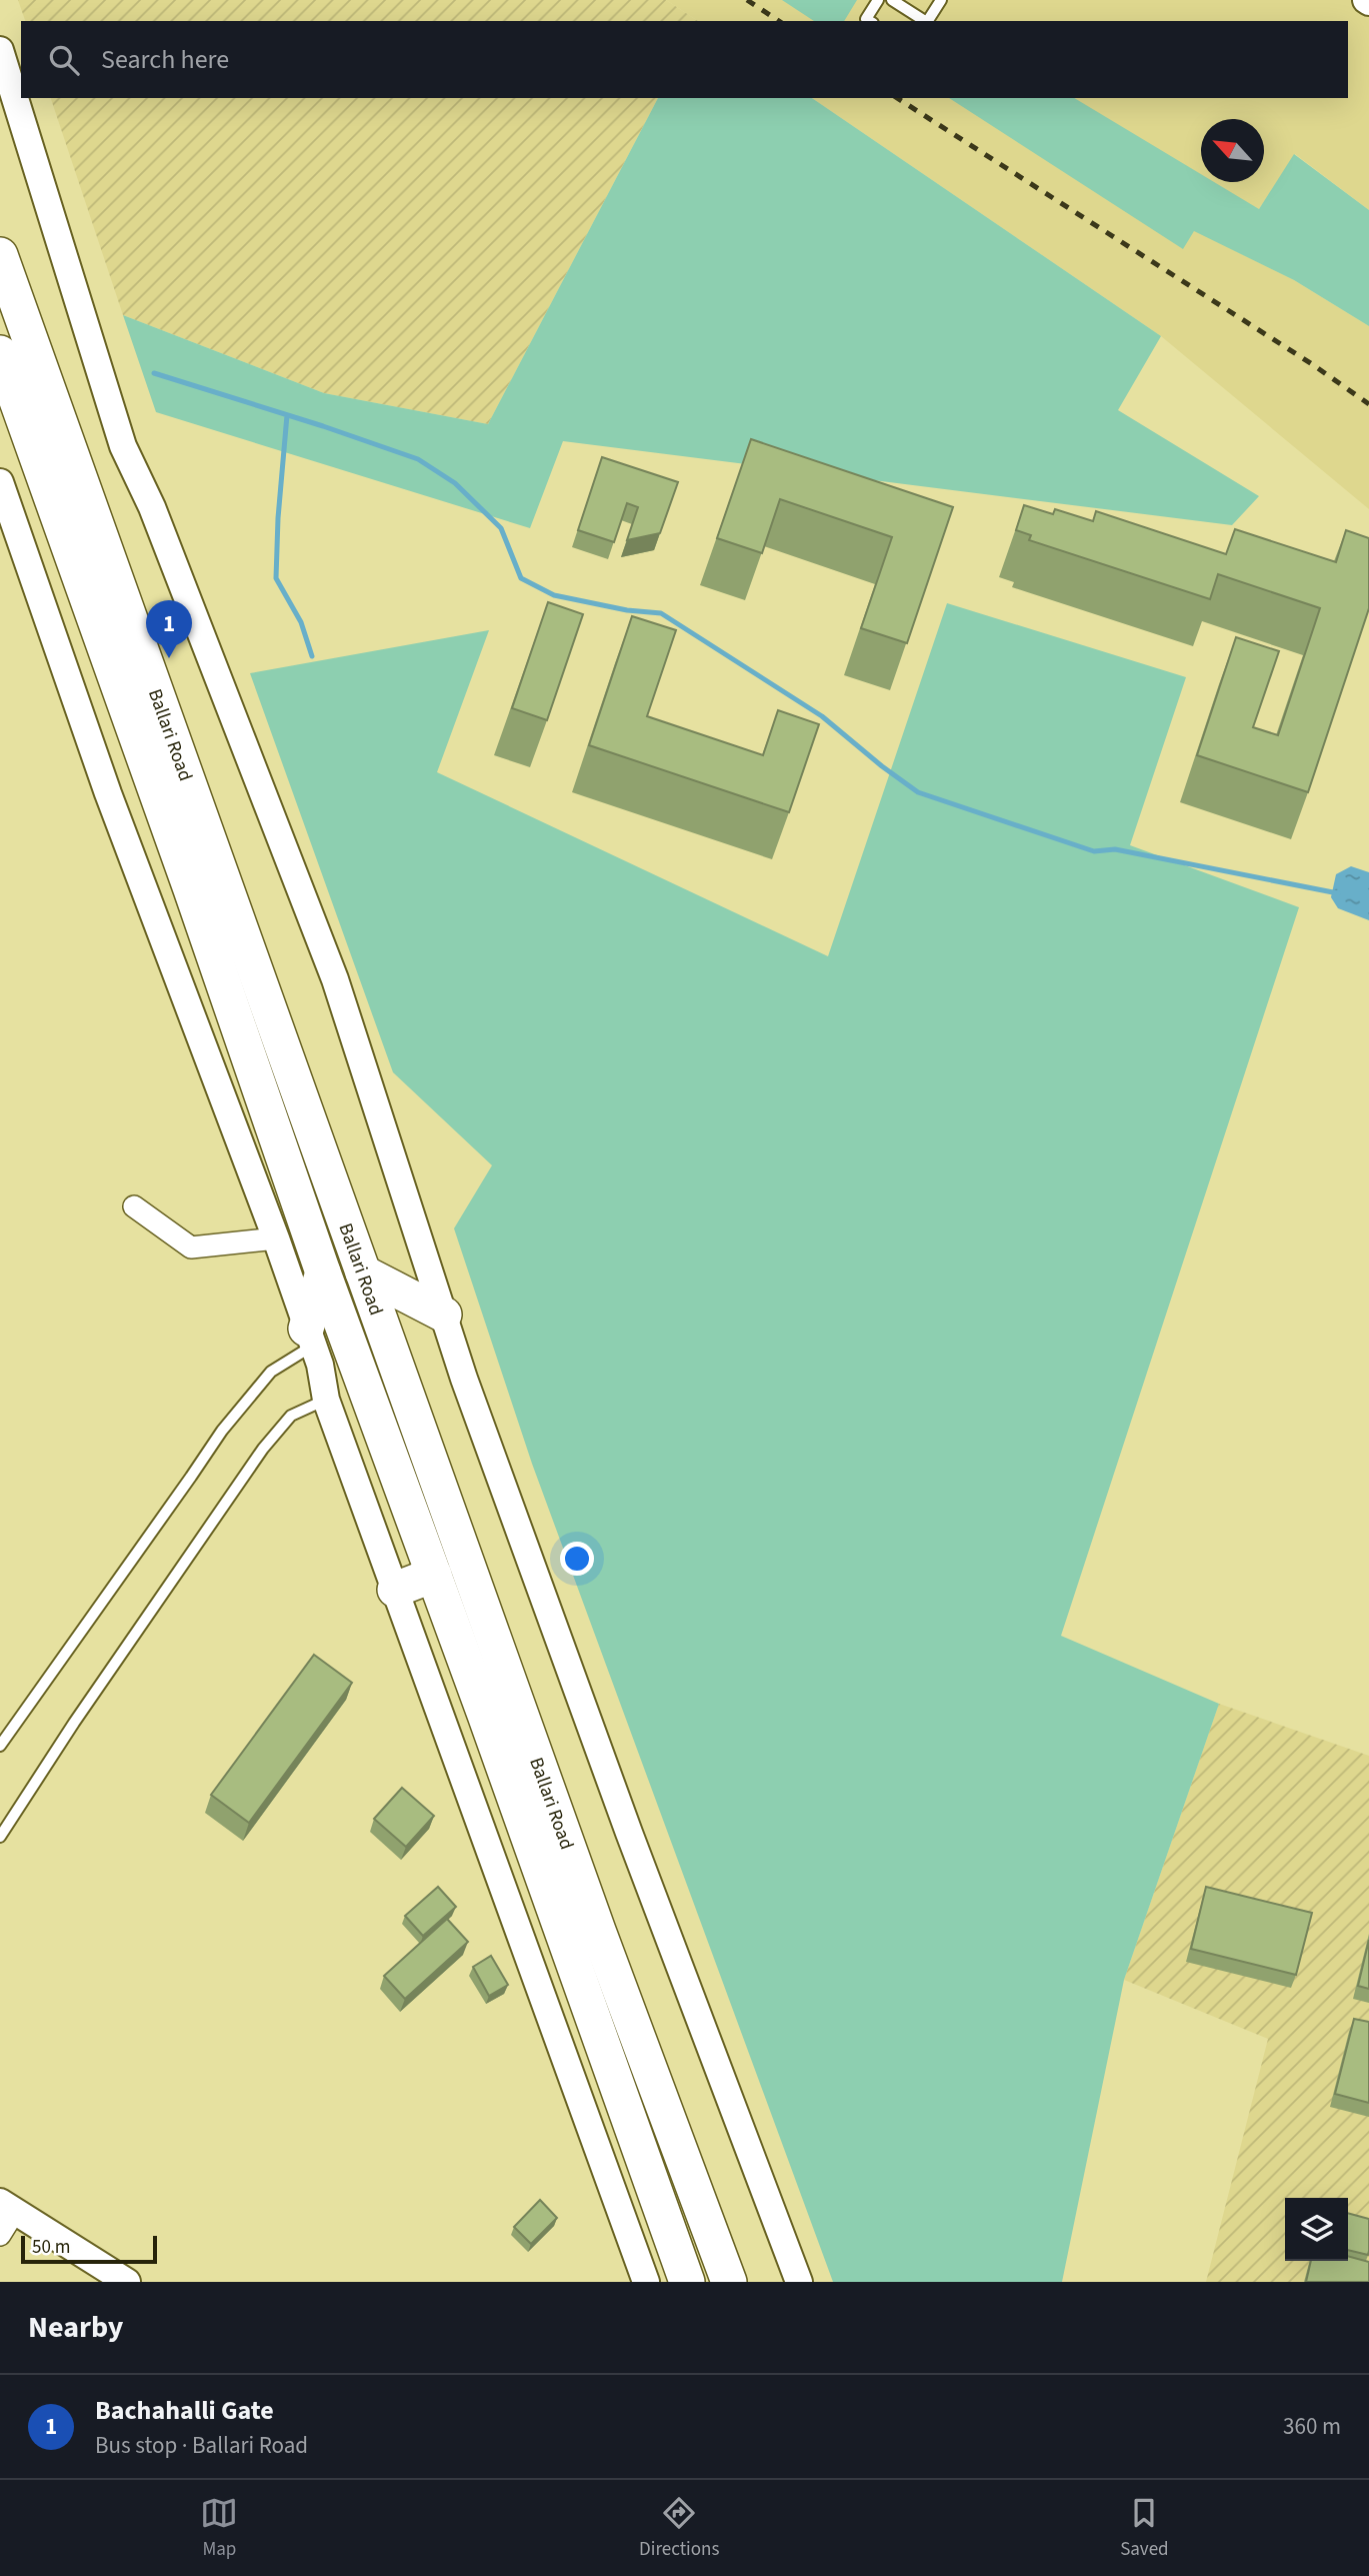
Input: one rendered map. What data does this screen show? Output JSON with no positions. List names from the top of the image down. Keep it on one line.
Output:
{"streets":{"highway":["Ballari Road"]},"scale_bar":"50 m","north":"top left","page":{"search":"Search here","pins":"1","scale":"50 m","heading":"Nearby","list":[{"mark":"1","name":"Bachahalli Gate","note":"Bus stop · Ballari Road","value":"360 m"}],"nav":["Map","Directions","Saved"]}}
